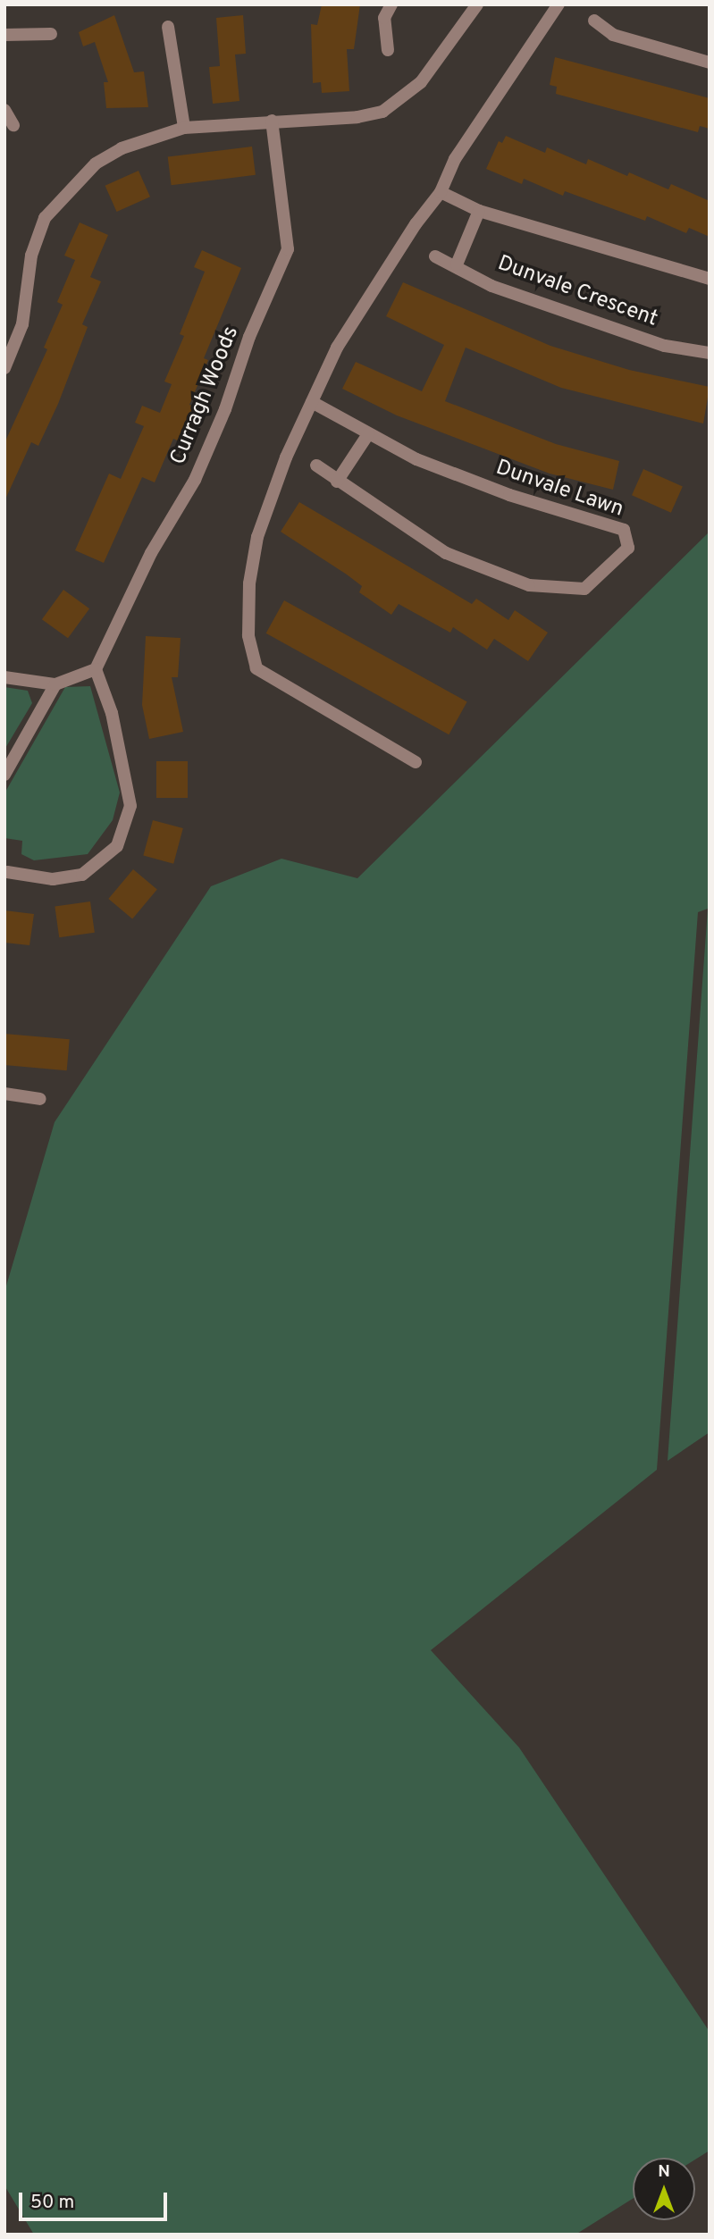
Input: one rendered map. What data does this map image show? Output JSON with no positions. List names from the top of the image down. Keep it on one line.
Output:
{"streets":{"street":["Dunvale Crescent","Curragh Woods","Dunvale Lawn"]},"scale_bar":"50 m","north":"top"}
